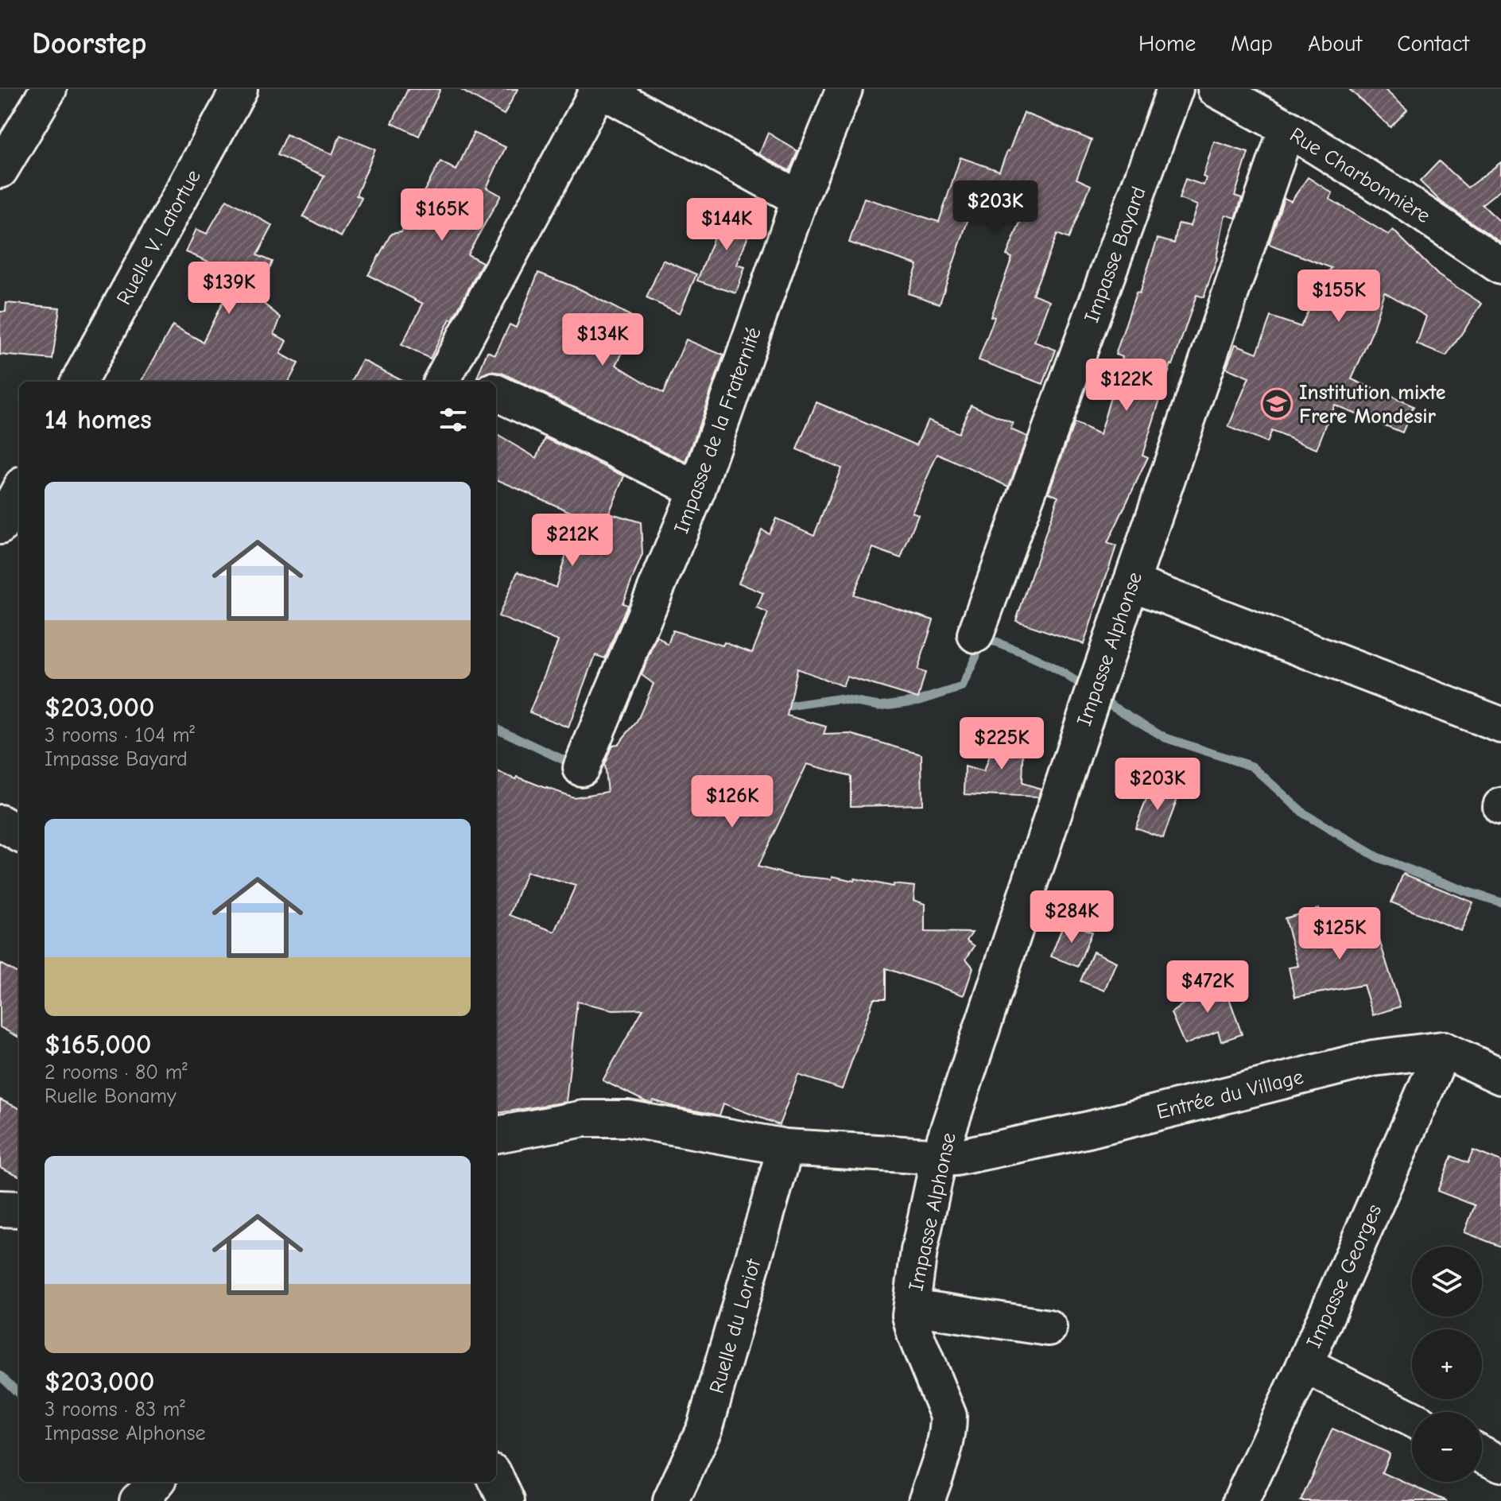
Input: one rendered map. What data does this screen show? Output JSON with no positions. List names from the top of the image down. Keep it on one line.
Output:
{"streets":{"street":["Rue Charbonnière","Ruelle V. Latortue","Impasse Bayard","Impasse de la Fraternité","Impasse Alphonse","Entrée du Village","Impasse Georges","Ruelle du Loriot"]},"crossings":[["Rue Charbonnière","Impasse Alphonse"],["Impasse Alphonse","Entrée du Village"],["Entrée du Village","Impasse Georges"],["Entrée du Village","Ruelle du Loriot"]],"places":{"school or university":["Institution mixte Frere Mondesir"]},"page":{"header":"Doorstep","nav":["Home","Map","About","Contact"],"price":["$203K","$165K","$144K","$139K","$155K","$134K","$122K","$212K","$225K","$203K","$126K","$284K","$125K","$472K"],"heading":"14 homes","list":[{"name":"$203,000","note":"3 rooms · 104 m² · Impasse Bayard"},{"name":"$165,000","note":"2 rooms · 80 m² · Ruelle Bonamy"},{"name":"$203,000","note":"3 rooms · 83 m² · Impasse Alphonse"}],"map_buttons":["+","−"]}}
